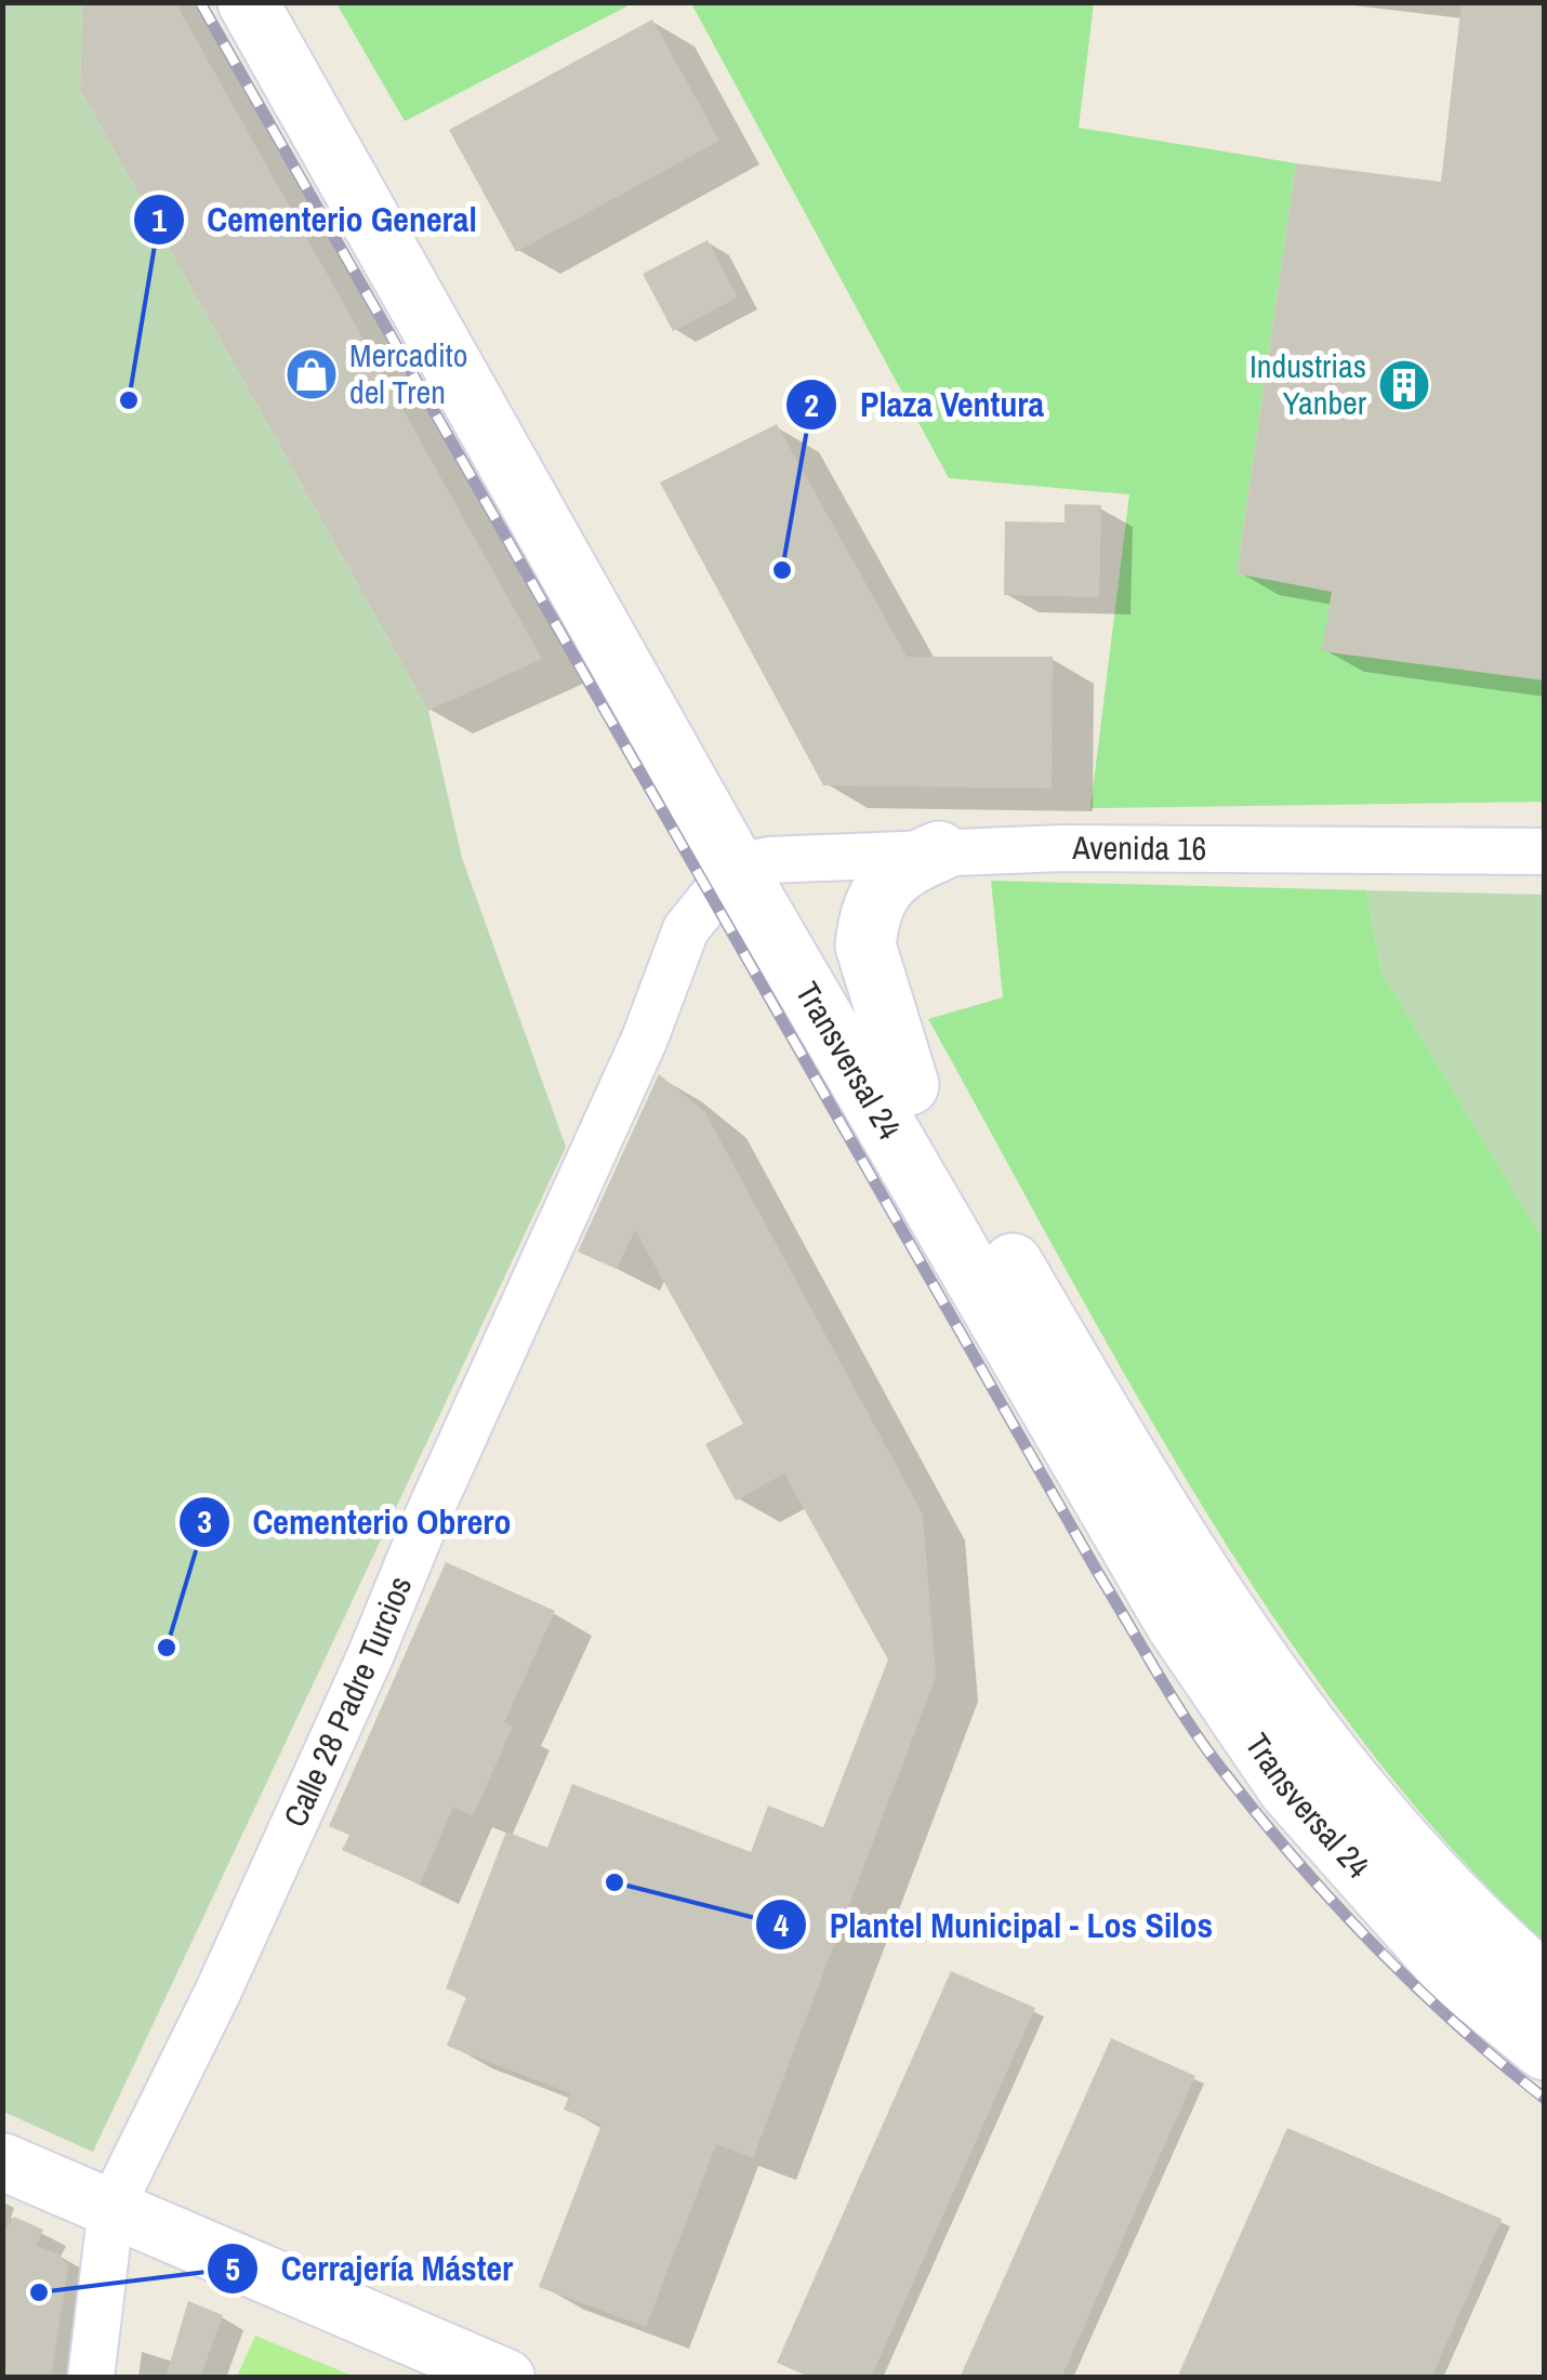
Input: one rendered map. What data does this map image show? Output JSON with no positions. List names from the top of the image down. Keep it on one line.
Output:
{"streets":{"main road":["Transversal 24"],"street":["Avenida 16","Calle 28 Padre Turcios"]},"crossings":[["Avenida 16","Transversal 24"],["Avenida 16","Calle 28 Padre Turcios"],["Transversal 24","Calle 28 Padre Turcios"]],"places":{"shop":["Mercadito del Tren"],"building":["Industrias Yanber"],"other":["Cementerio General","Plaza Ventura","Cementerio Obrero","Plantel Municipal - Los Silos","Cerrajería Máster"]}}
